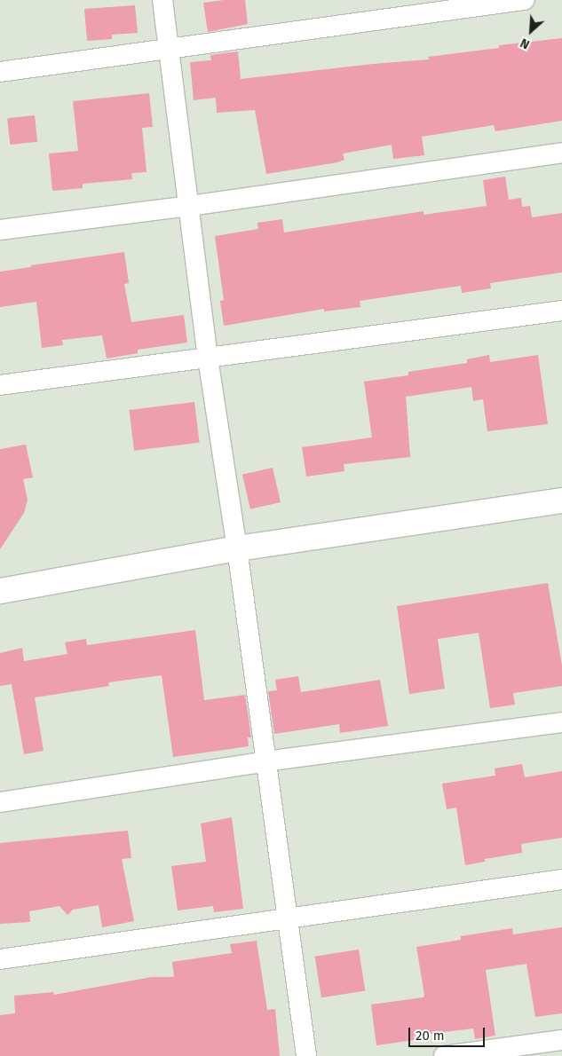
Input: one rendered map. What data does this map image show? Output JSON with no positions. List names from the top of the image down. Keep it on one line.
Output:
{"scale_bar":"20 m","north":"bottom left"}
